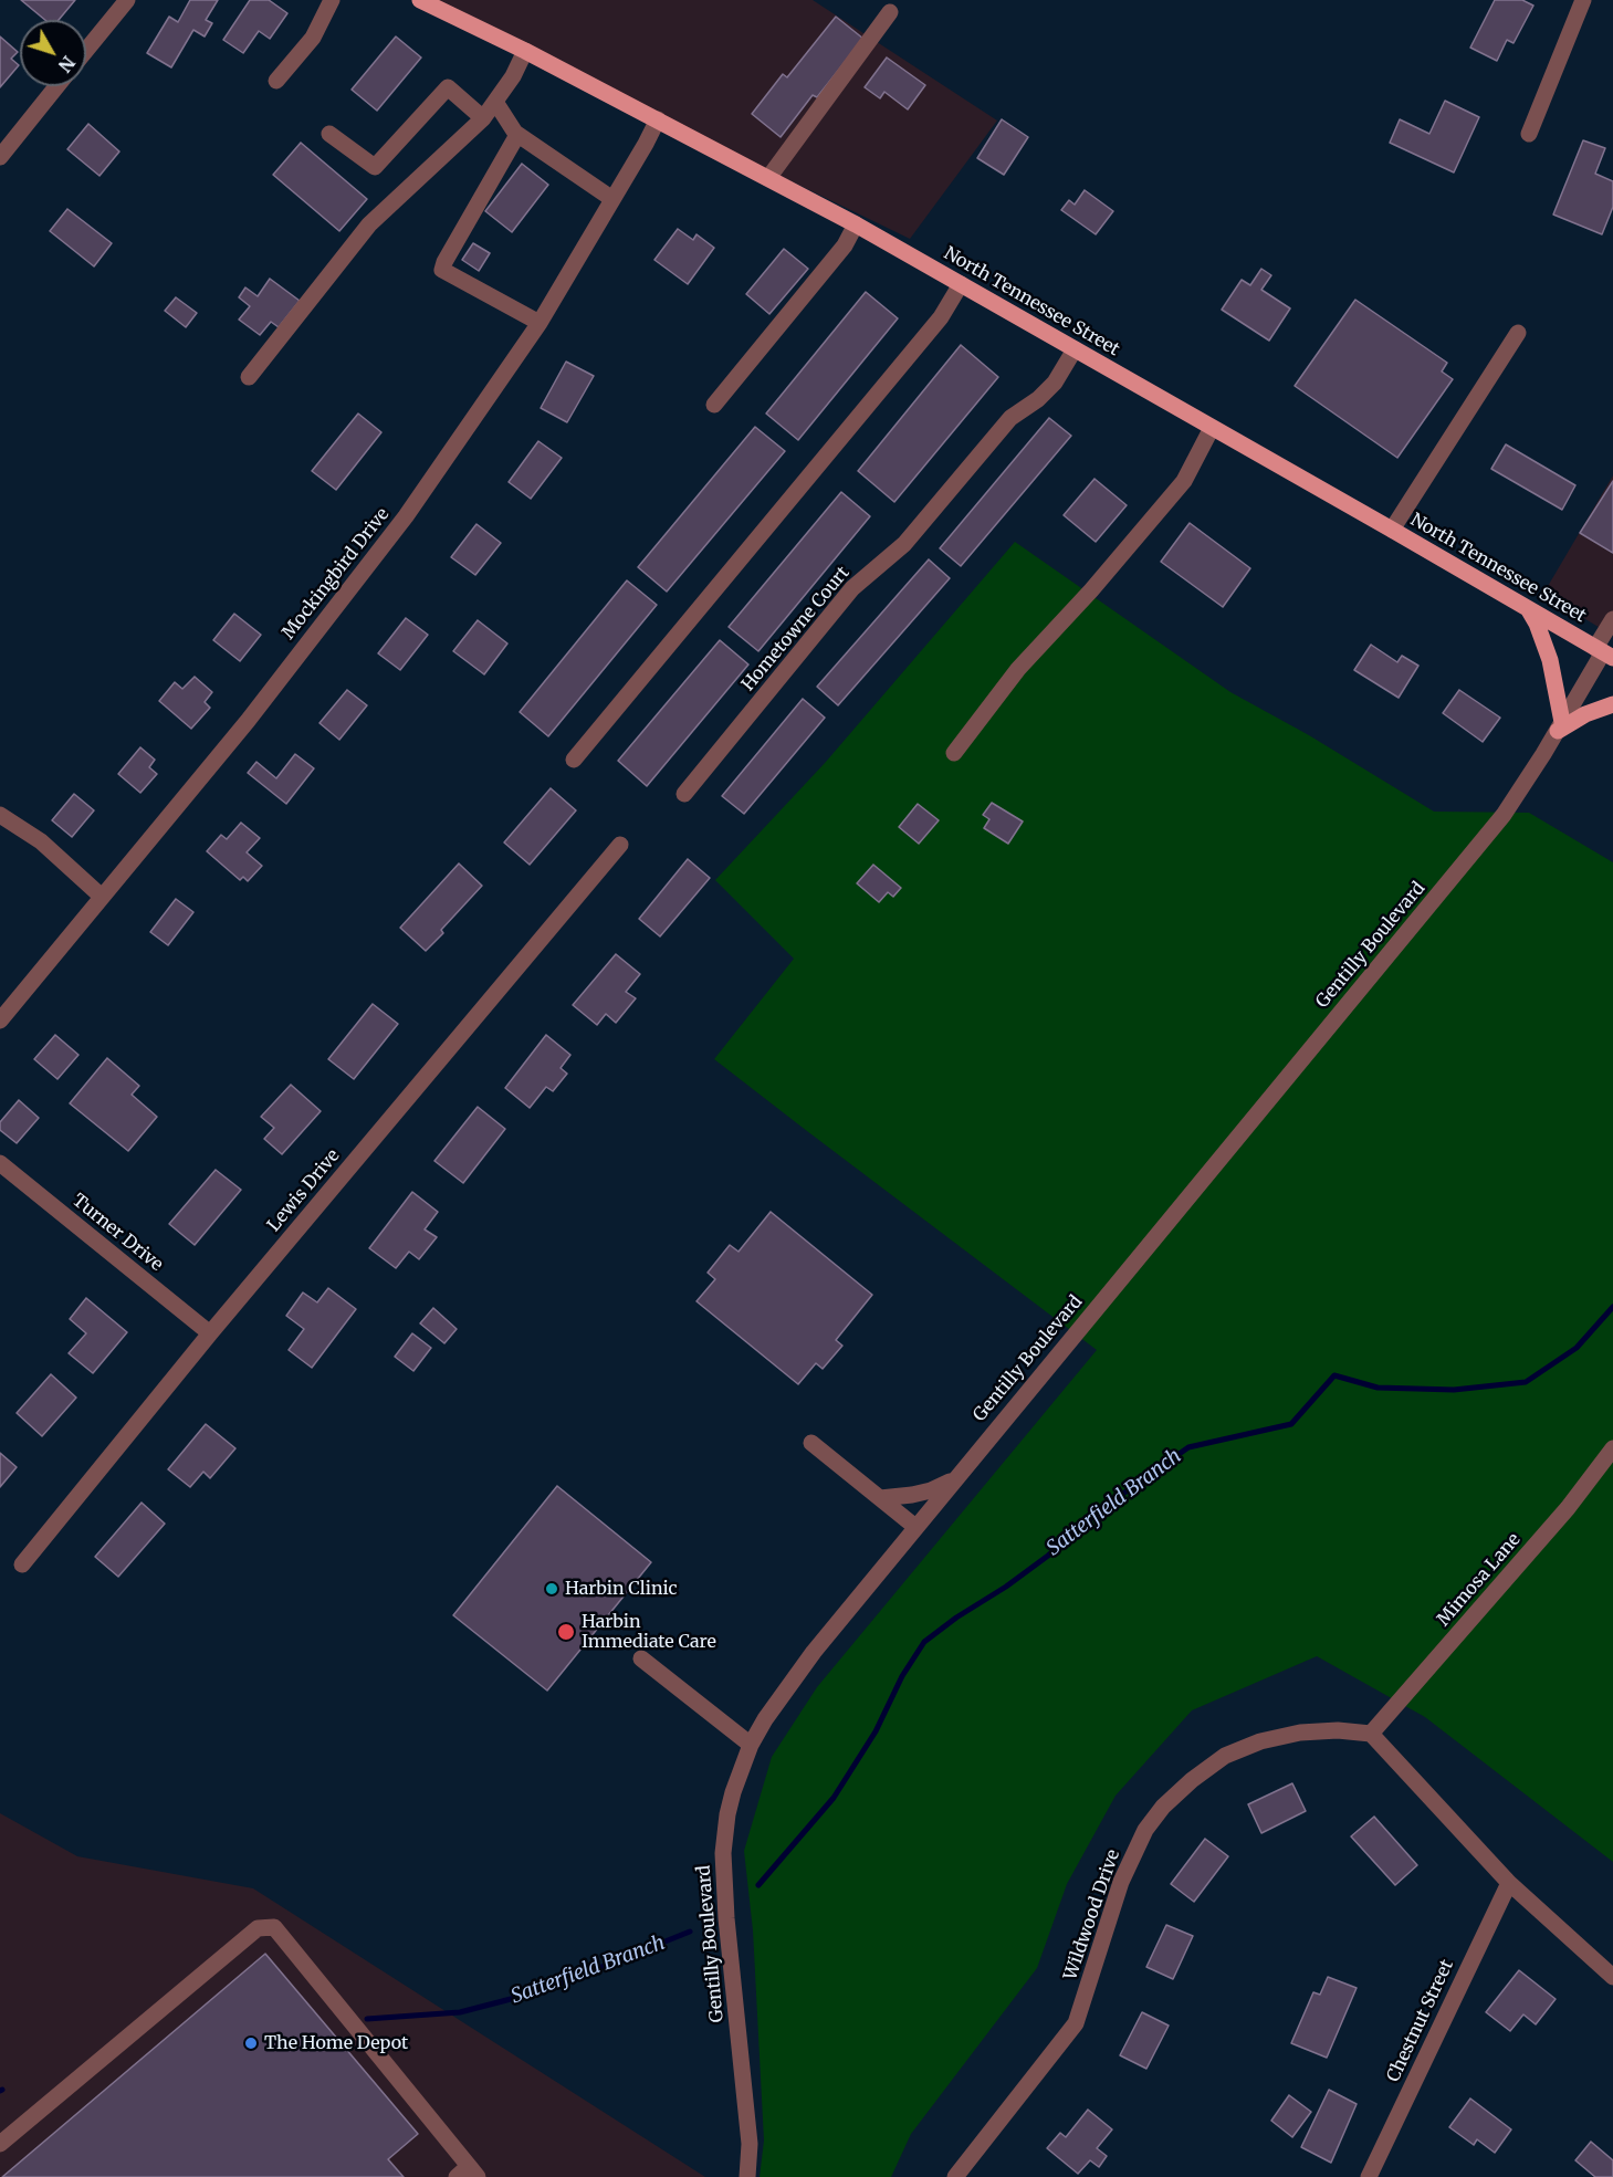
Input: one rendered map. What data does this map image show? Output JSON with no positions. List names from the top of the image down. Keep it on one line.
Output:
{"streets":{"main road":["North Tennessee Street"],"street":["Mockingbird Drive","Hometowne Court","Gentilly Boulevard","Lewis Drive","Turner Drive","Mimosa Lane","Wildwood Drive","Chestnut Street"]},"crossings":[["North Tennessee Street","Mockingbird Drive"],["North Tennessee Street","Hometowne Court"],["North Tennessee Street","Gentilly Boulevard"],["Lewis Drive","Turner Drive"],["Mimosa Lane","Wildwood Drive"]],"water":["Satterfield Branch"],"places":["Harbin Clinic","Harbin Immediate Care","The Home Depot"],"north":"bottom right"}
